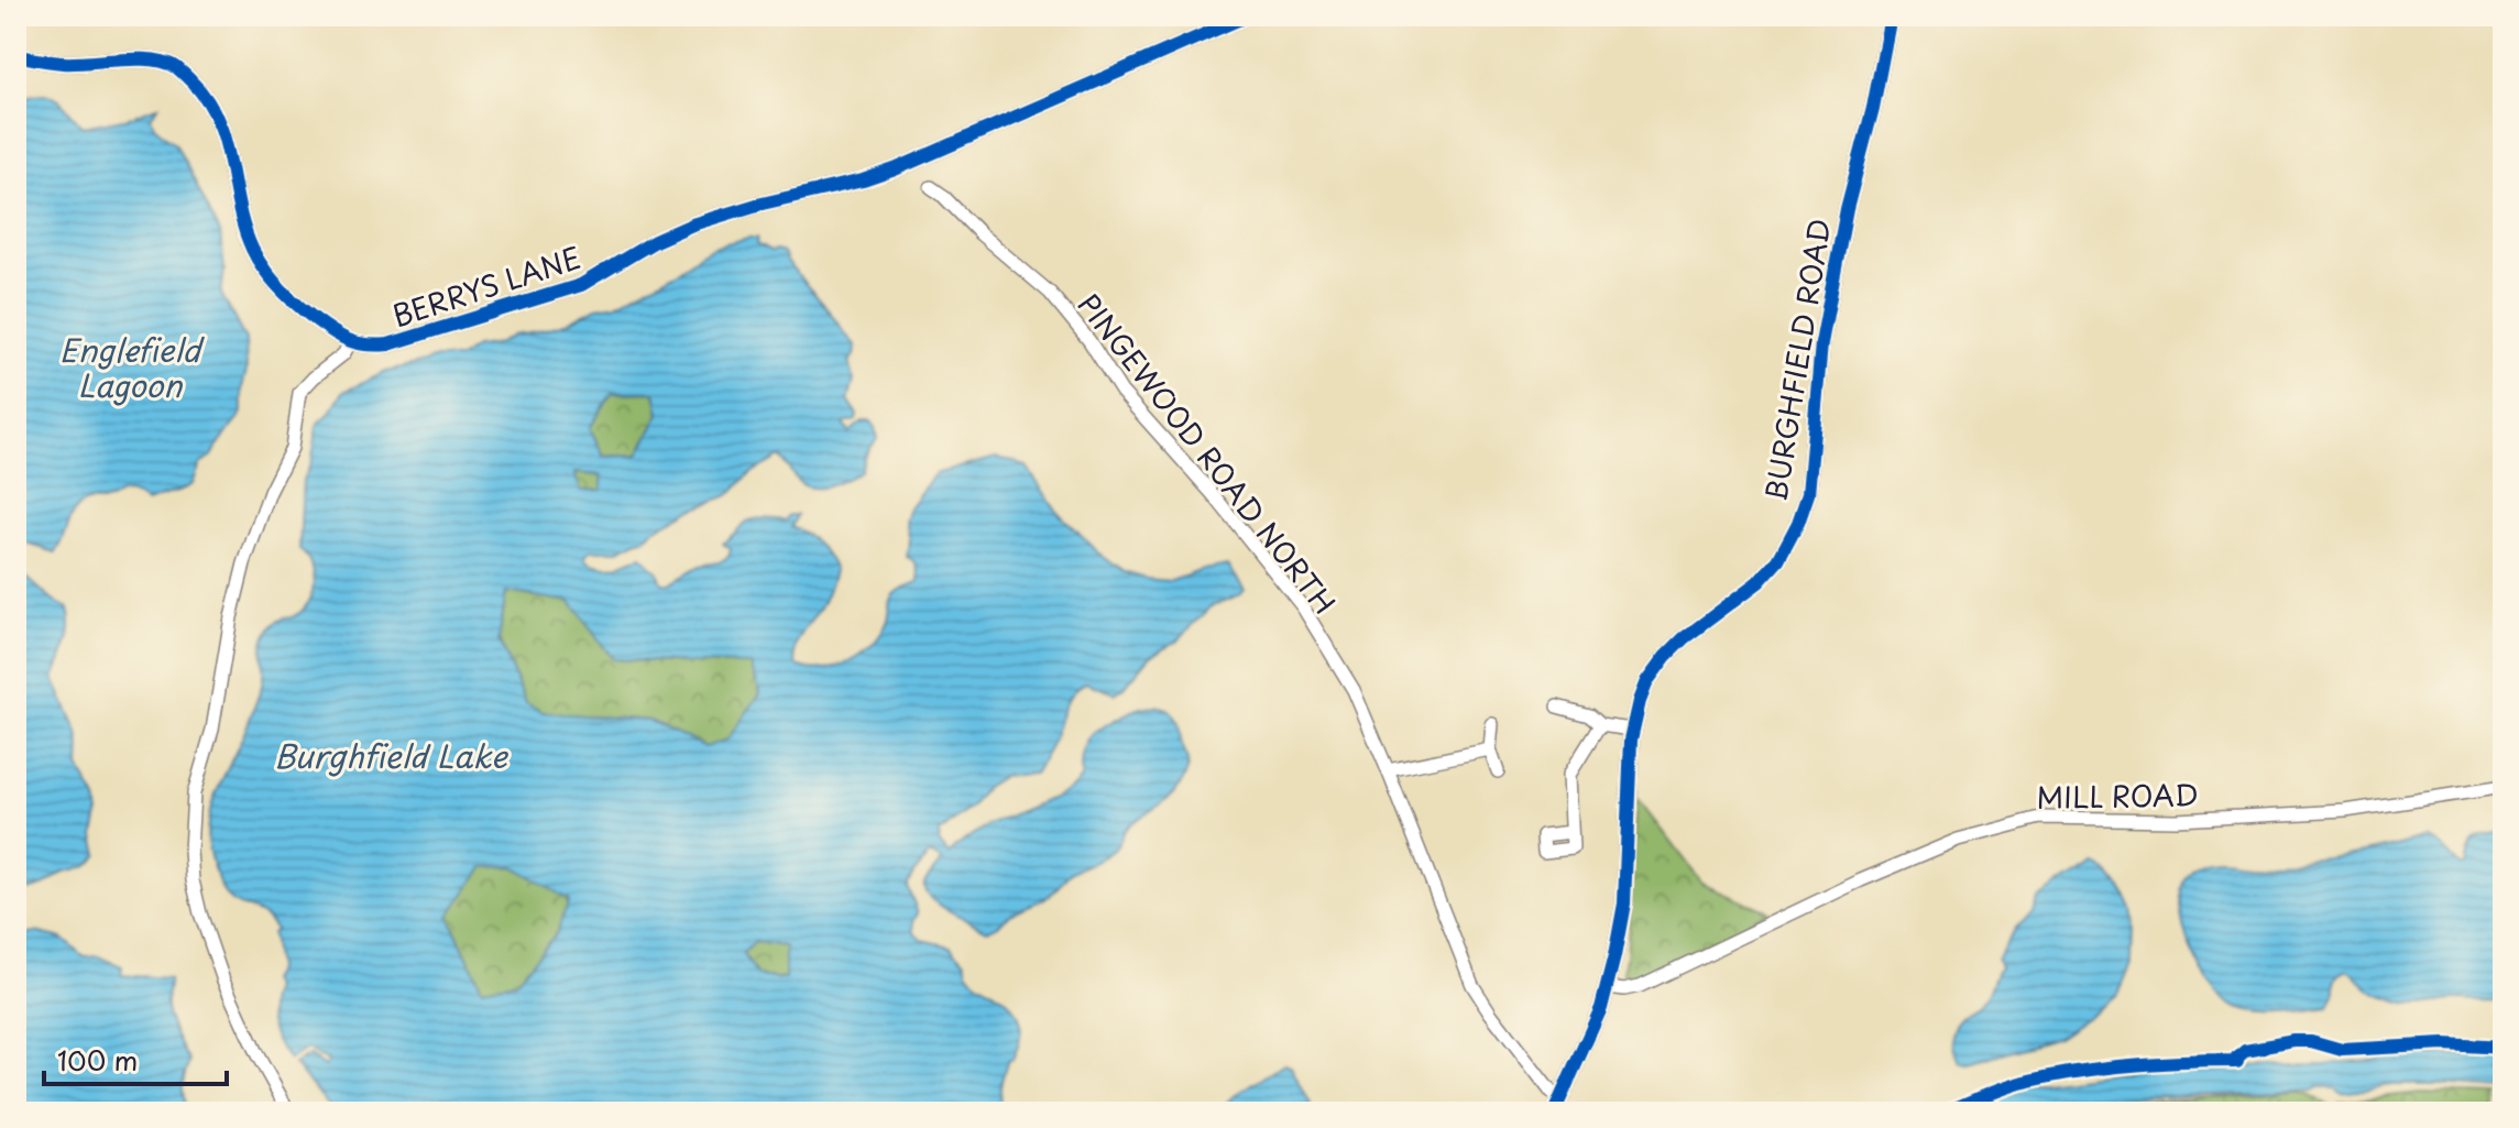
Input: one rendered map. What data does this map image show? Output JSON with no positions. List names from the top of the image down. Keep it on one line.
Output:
{"streets":{"street":["BERRYS LANE","BURGHFIELD ROAD","PINGEWOOD ROAD NORTH","MILL ROAD"]},"crossings":[["BURGHFIELD ROAD","PINGEWOOD ROAD NORTH"],["BURGHFIELD ROAD","MILL ROAD"]],"water":["Englefield Lagoon","Burghfield Lake"],"scale_bar":"100 m"}
